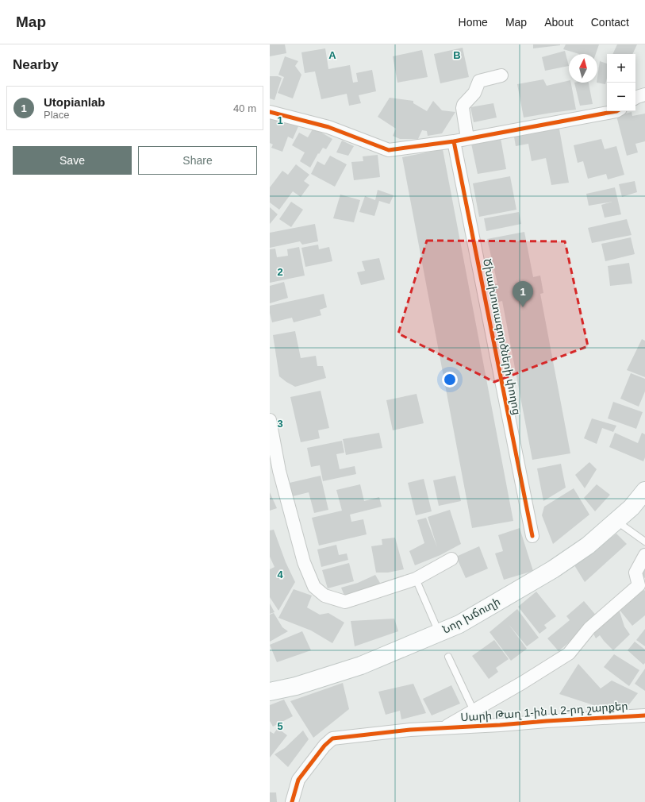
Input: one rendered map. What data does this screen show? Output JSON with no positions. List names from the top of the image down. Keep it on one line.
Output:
{"streets":{"main road":["Նոր խճուղի"],"street":["Ծխախոտագործների փողոց","Սարի Թաղ 1-ին և 2-րդ շարքեր"]},"north":"top","page":{"header":"Map","nav":["Home","Map","About","Contact"],"heading":"Nearby","map_buttons":["+","−"],"list":[{"mark":"1","name":"Utopianlab","note":"Place","value":"40 m"}],"buttons":["Save","Share"],"pins":"1"},"grid":{"columns":["A","B"],"rows":["1","2","3","4","5"]}}
